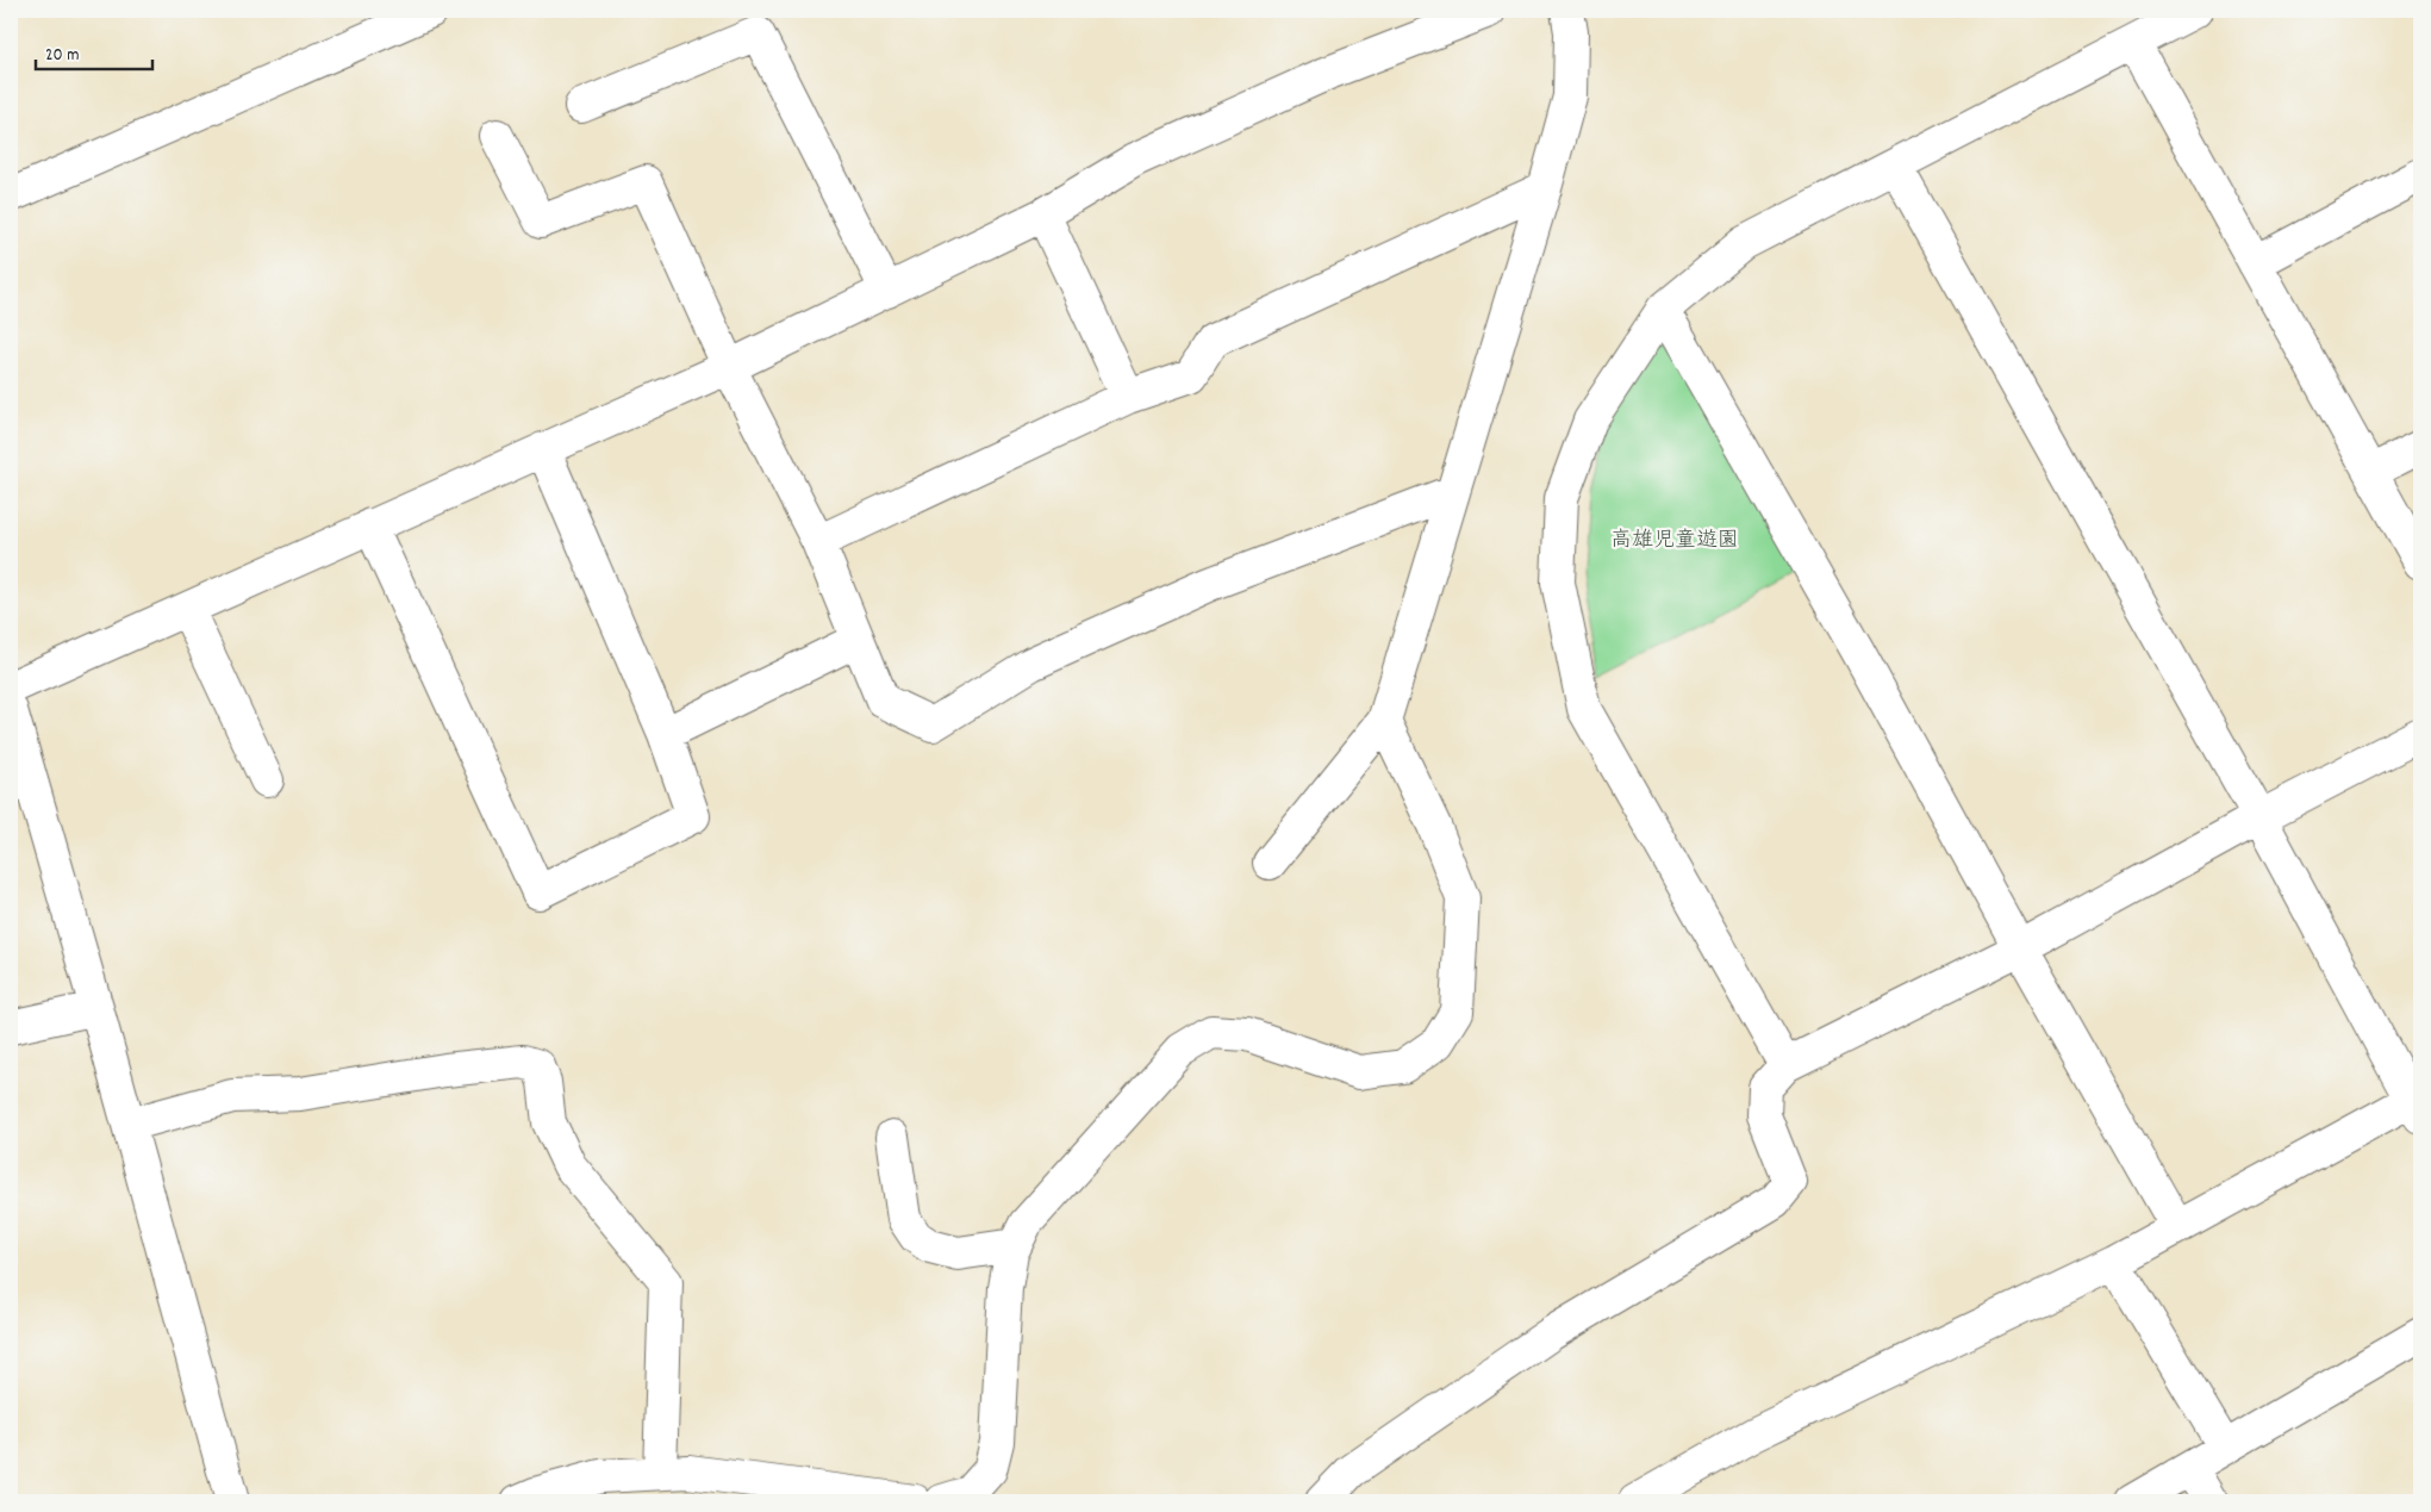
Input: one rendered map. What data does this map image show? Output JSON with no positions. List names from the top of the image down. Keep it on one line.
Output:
{"parks":["高雄児童遊園"],"scale_bar":"20 m"}
